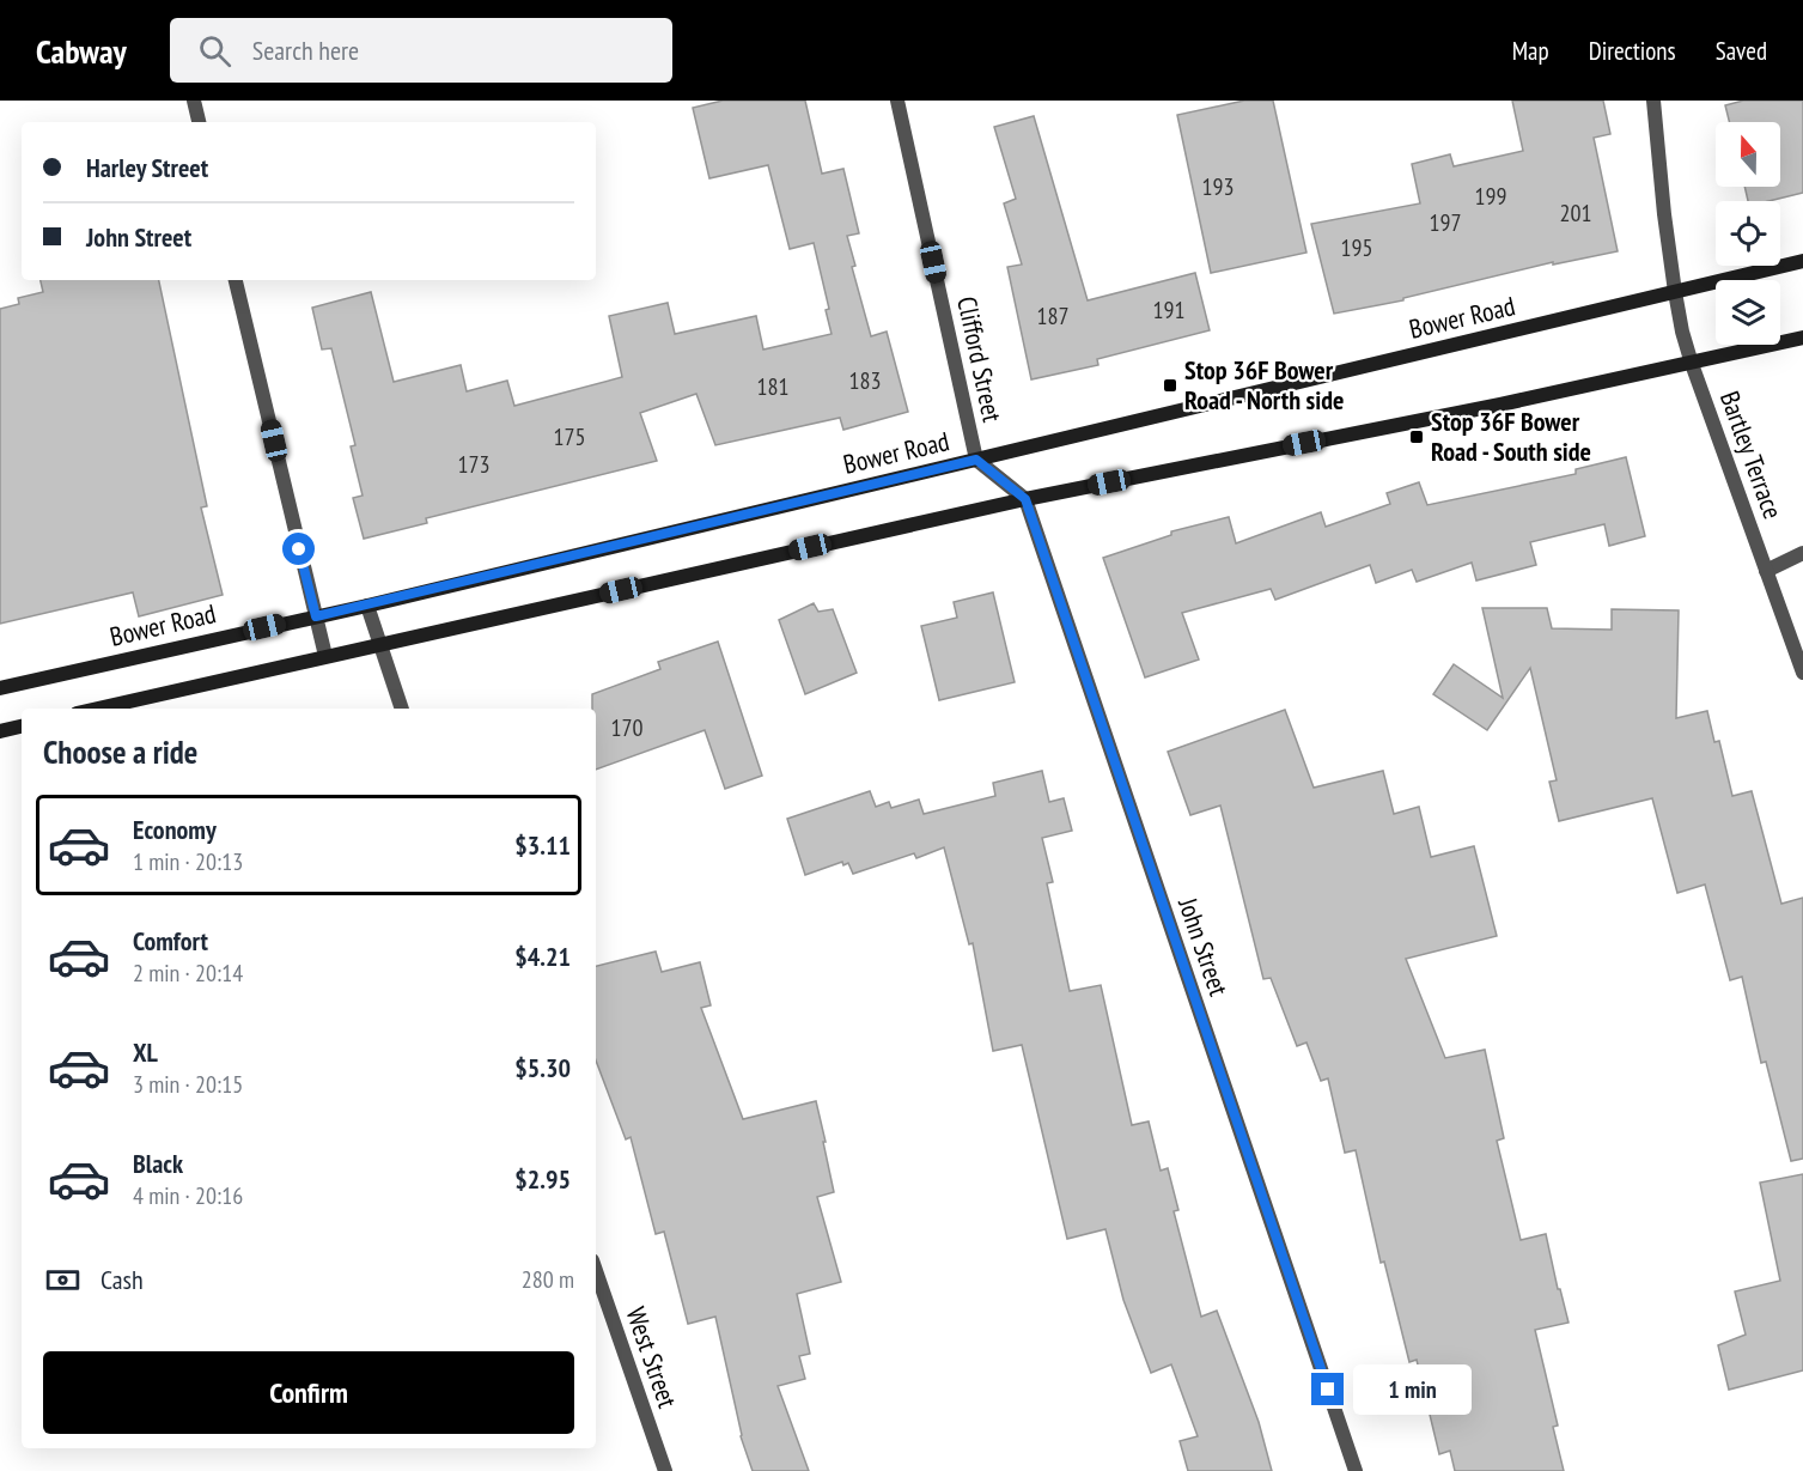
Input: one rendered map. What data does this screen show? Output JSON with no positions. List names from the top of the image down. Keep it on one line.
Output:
{"streets":{"main road":["Bower Road"],"street":["Clifford Street","Bartley Terrace","John Street","West Street"]},"crossings":[["Bower Road","Clifford Street"],["Bower Road","Bartley Terrace"]],"places":{"transit":["Stop 36F Bower Road - North side","Stop 36F Bower Road - South side"]},"house_numbers":["193","199","201","197","195","191","187","183","181","175","173","170"],"north":"top","page":{"header":"Cabway","search":"Search here","nav":["Map","Directions","Saved"],"banner":["Harley Street","John Street"],"heading":"Choose a ride","list":[{"name":"Economy","note":"1 min · 20:13","value":"$3.11"},{"name":"Comfort","note":"2 min · 20:14","value":"$4.21"},{"name":"XL","note":"3 min · 20:15","value":"$5.30"},{"name":"Black","note":"4 min · 20:16","value":"$2.95"}],"pay":["Cash","280 m"],"buttons":"Confirm","bubble":"1 min"}}
